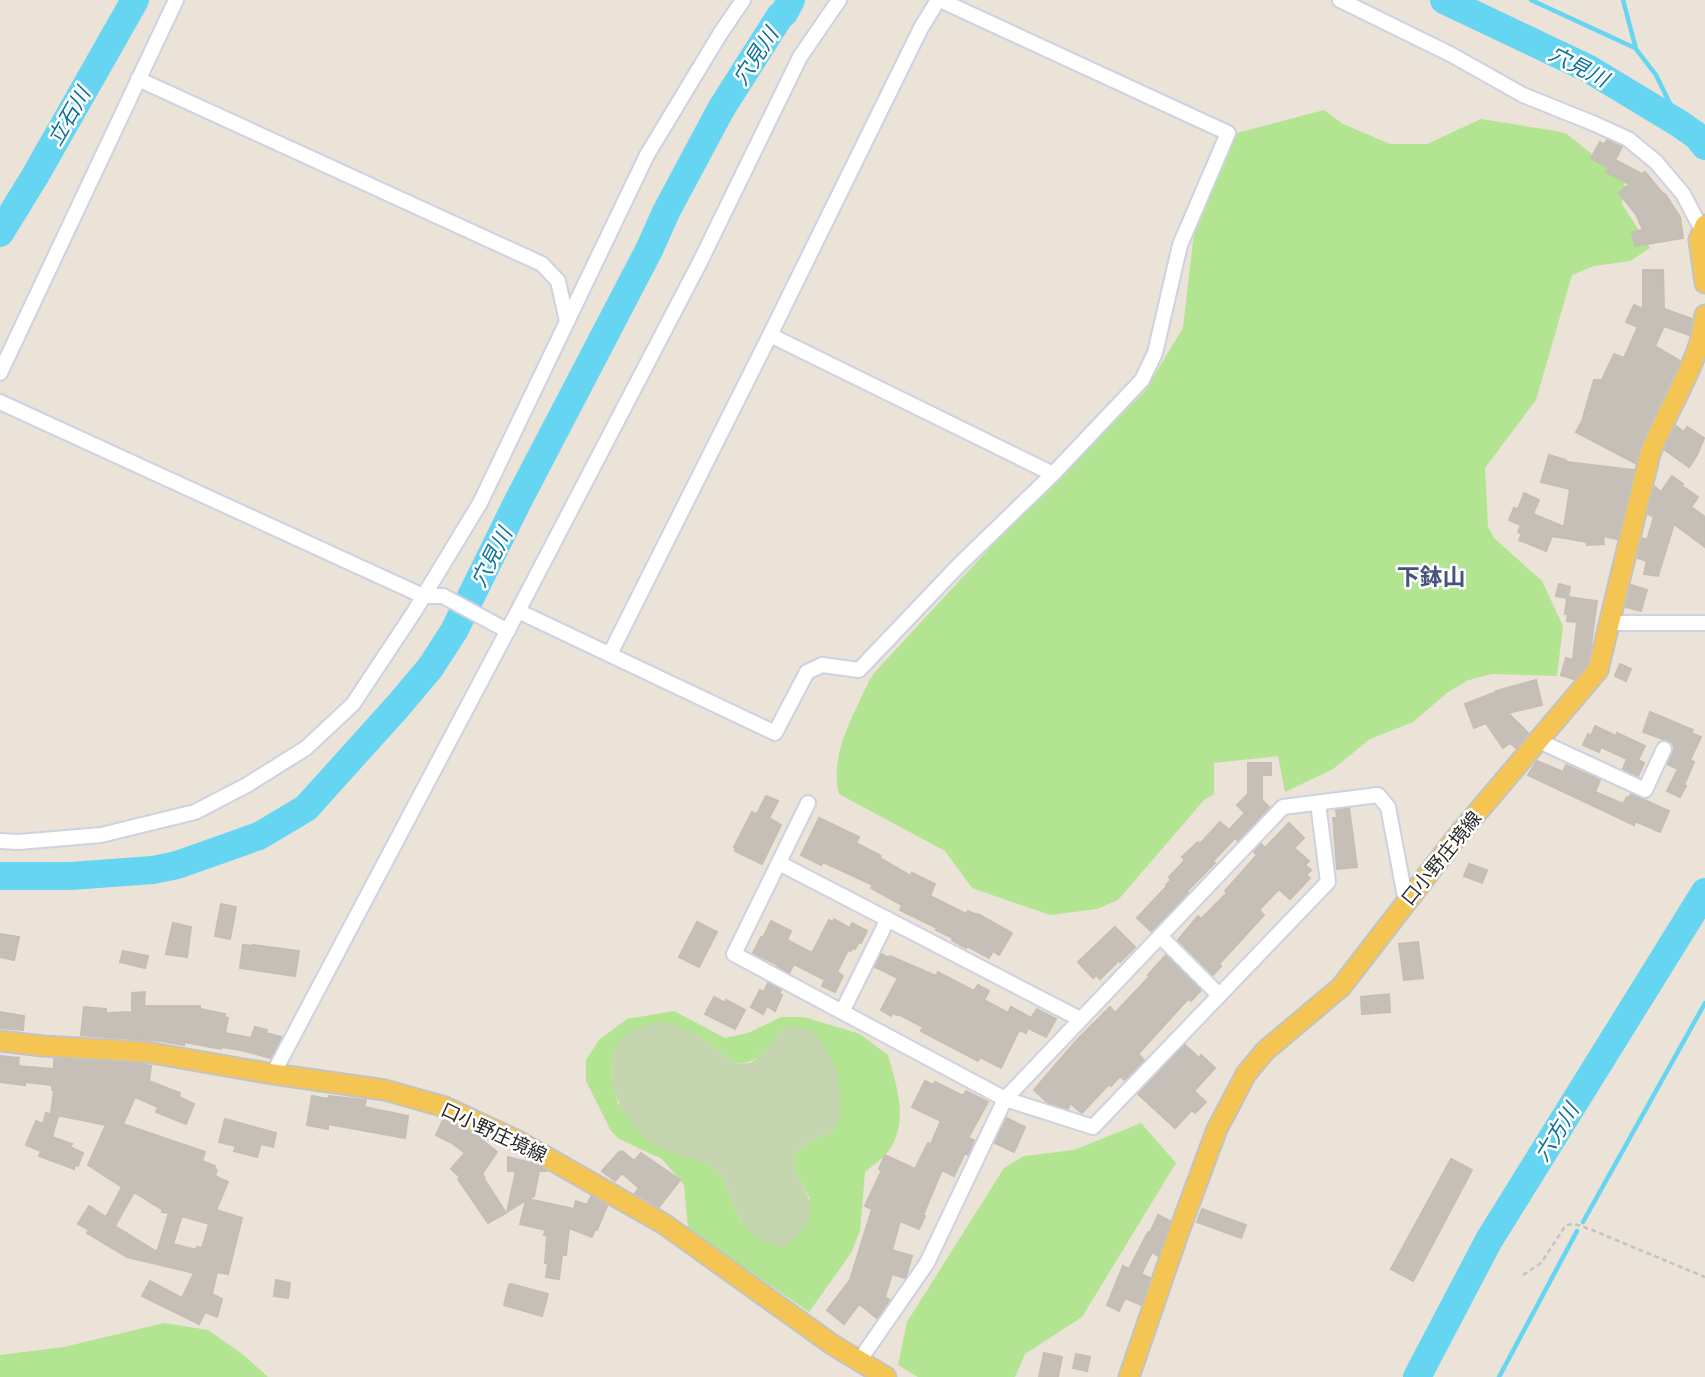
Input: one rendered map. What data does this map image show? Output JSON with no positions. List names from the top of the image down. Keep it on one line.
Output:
{"streets":{"main road":["口小野庄境線"]},"districts":["下鉢山"],"water":["穴見川","立石川","六方川"]}
